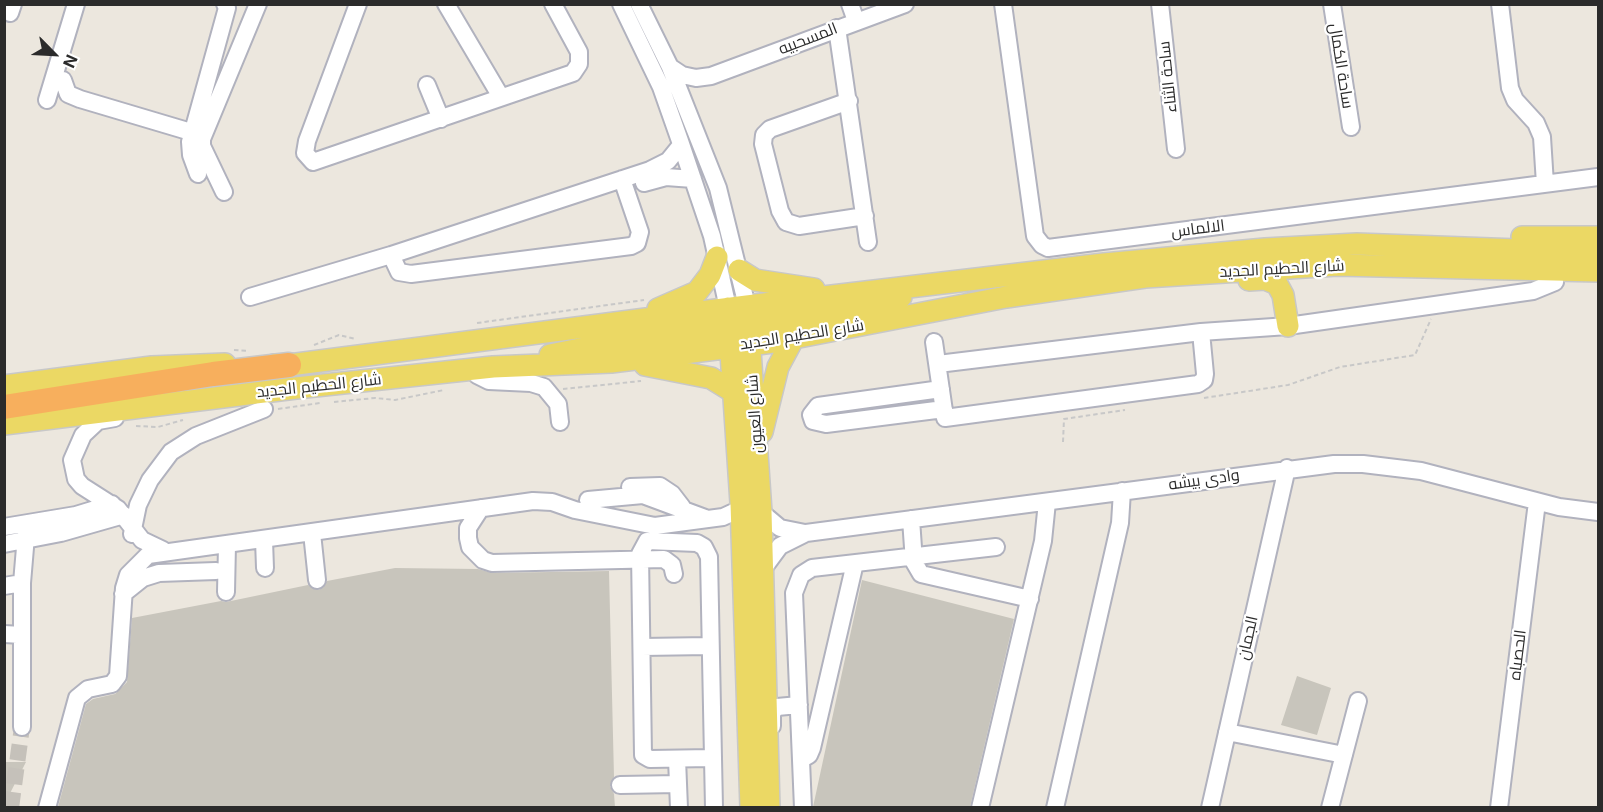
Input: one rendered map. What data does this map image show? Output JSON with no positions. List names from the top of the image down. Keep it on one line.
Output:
{"streets":{"main road":["شارع الحطيم الجديد","شارع العيون"],"street":["المسحبيه","ساحة الكمال","ساحة الثناء","الالماس","وادى بيشه","الجمان","الحصباه"]},"crossings":[["المسحبيه","شارع العيون"],["شارع الحطيم الجديد","شارع العيون"],["شارع العيون","وادى بيشه"],["وادى بيشه","الجمان"],["وادى بيشه","الحصباه"]],"north":"bottom right"}
